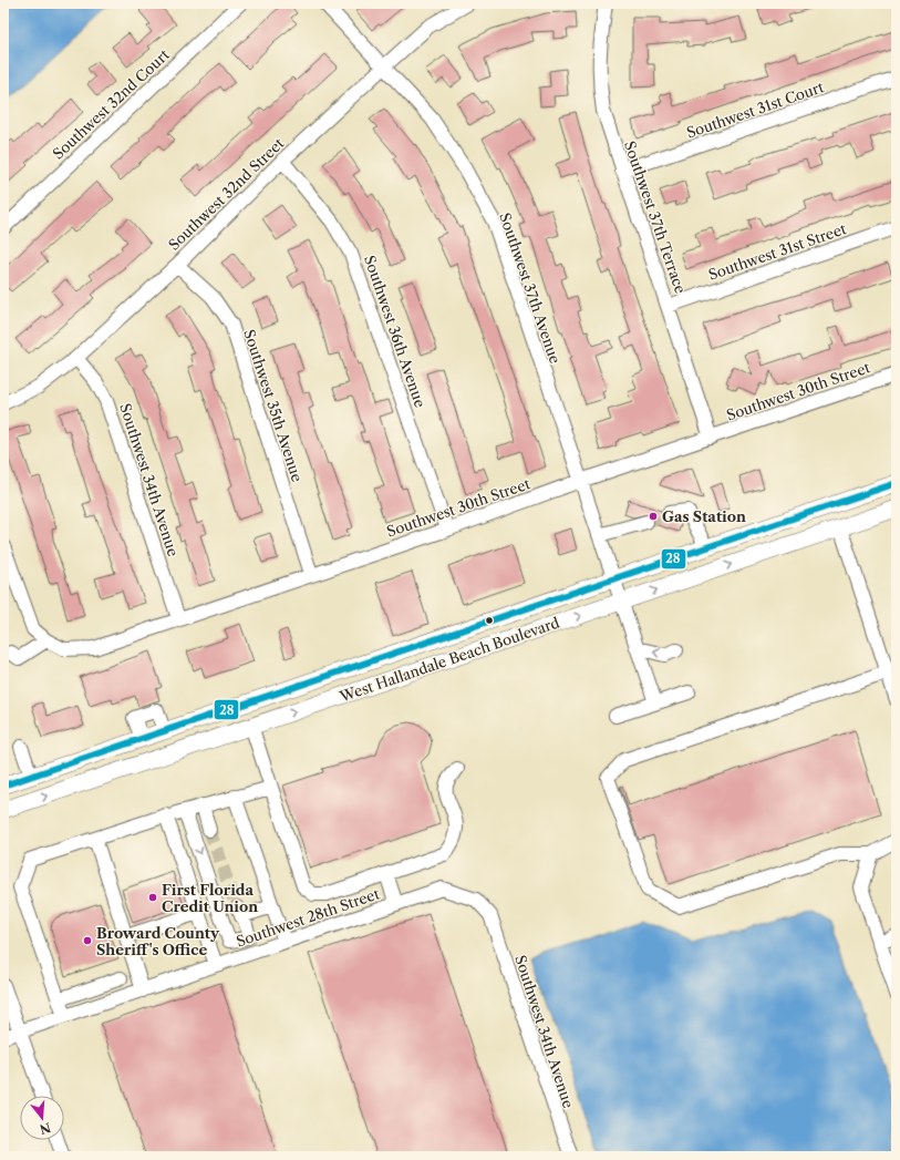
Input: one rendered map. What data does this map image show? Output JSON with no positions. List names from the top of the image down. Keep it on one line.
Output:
{"streets":{"main road":["West Hallandale Beach Boulevard"],"street":["Southwest 32nd Court","Southwest 31st Court","Southwest 32nd Street","Southwest 37th Terrace","Southwest 31st Street","Southwest 37th Avenue","Southwest 36th Avenue","Southwest 30th Street","Southwest 35th Avenue","Southwest 34th Avenue","Southwest 28th Street"]},"crossings":[["Southwest 31st Court","Southwest 37th Terrace"],["Southwest 32nd Street","Southwest 37th Avenue"],["Southwest 32nd Street","Southwest 36th Avenue"],["Southwest 32nd Street","Southwest 35th Avenue"],["Southwest 32nd Street","Southwest 34th Avenue"],["Southwest 37th Terrace","Southwest 31st Street"],["Southwest 37th Terrace","Southwest 30th Street"],["Southwest 37th Avenue","Southwest 30th Street"],["Southwest 37th Avenue","West Hallandale Beach Boulevard"],["Southwest 36th Avenue","Southwest 30th Street"],["Southwest 30th Street","Southwest 35th Avenue"],["Southwest 30th Street","Southwest 34th Avenue"],["Southwest 34th Avenue","Southwest 28th Street"]],"places":["Gas Station","First Florida Credit Union","Broward County Sheriff's Office"],"lines":["transit line 28"],"north":"bottom"}
